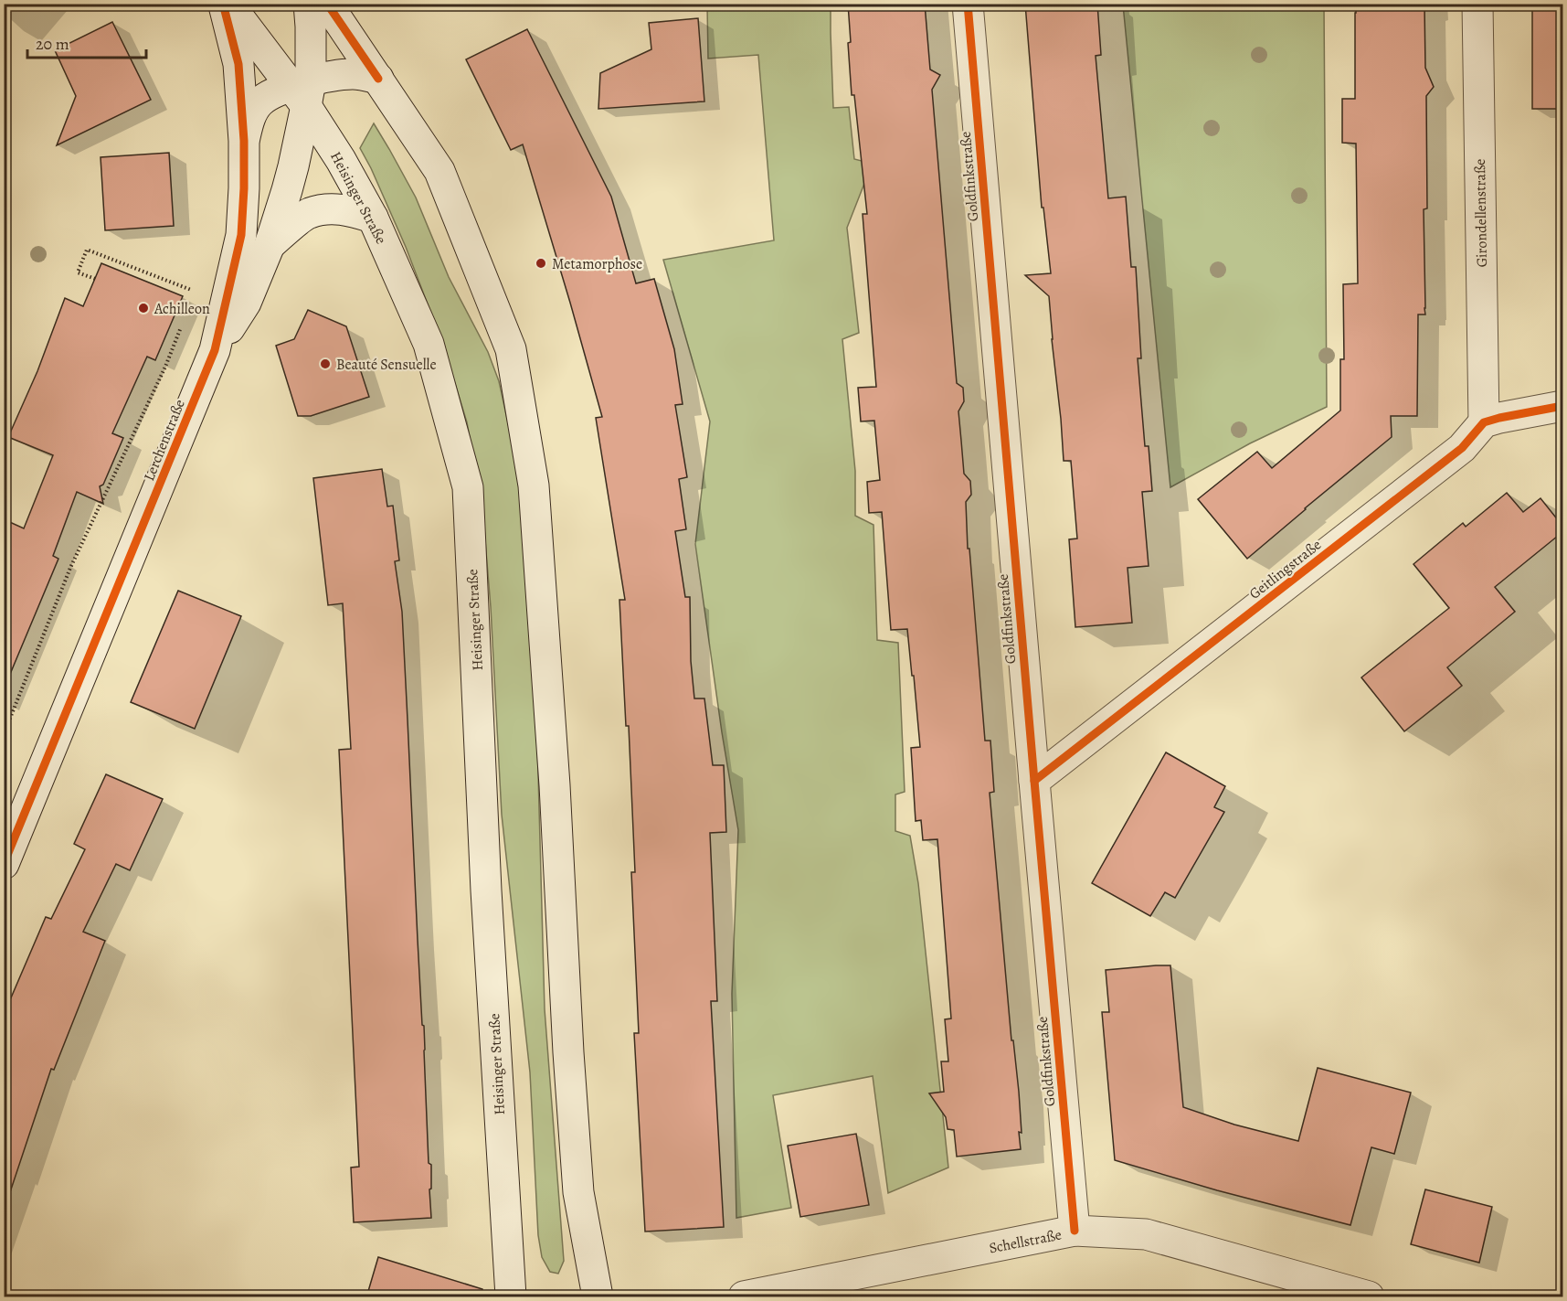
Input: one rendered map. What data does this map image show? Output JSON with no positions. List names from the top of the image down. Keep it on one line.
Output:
{"streets":{"main road":["Goldfinkstraße","Heisinger Straße","Girondellenstraße","Lerchenstraße","Geitlingstraße","Schellstraße"]},"crossings":[["Goldfinkstraße","Geitlingstraße"],["Goldfinkstraße","Schellstraße"],["Heisinger Straße","Lerchenstraße"],["Girondellenstraße","Geitlingstraße"]],"places":["Metamorphose","Achilleon","Beauté Sensuelle"],"scale_bar":"20 m"}
